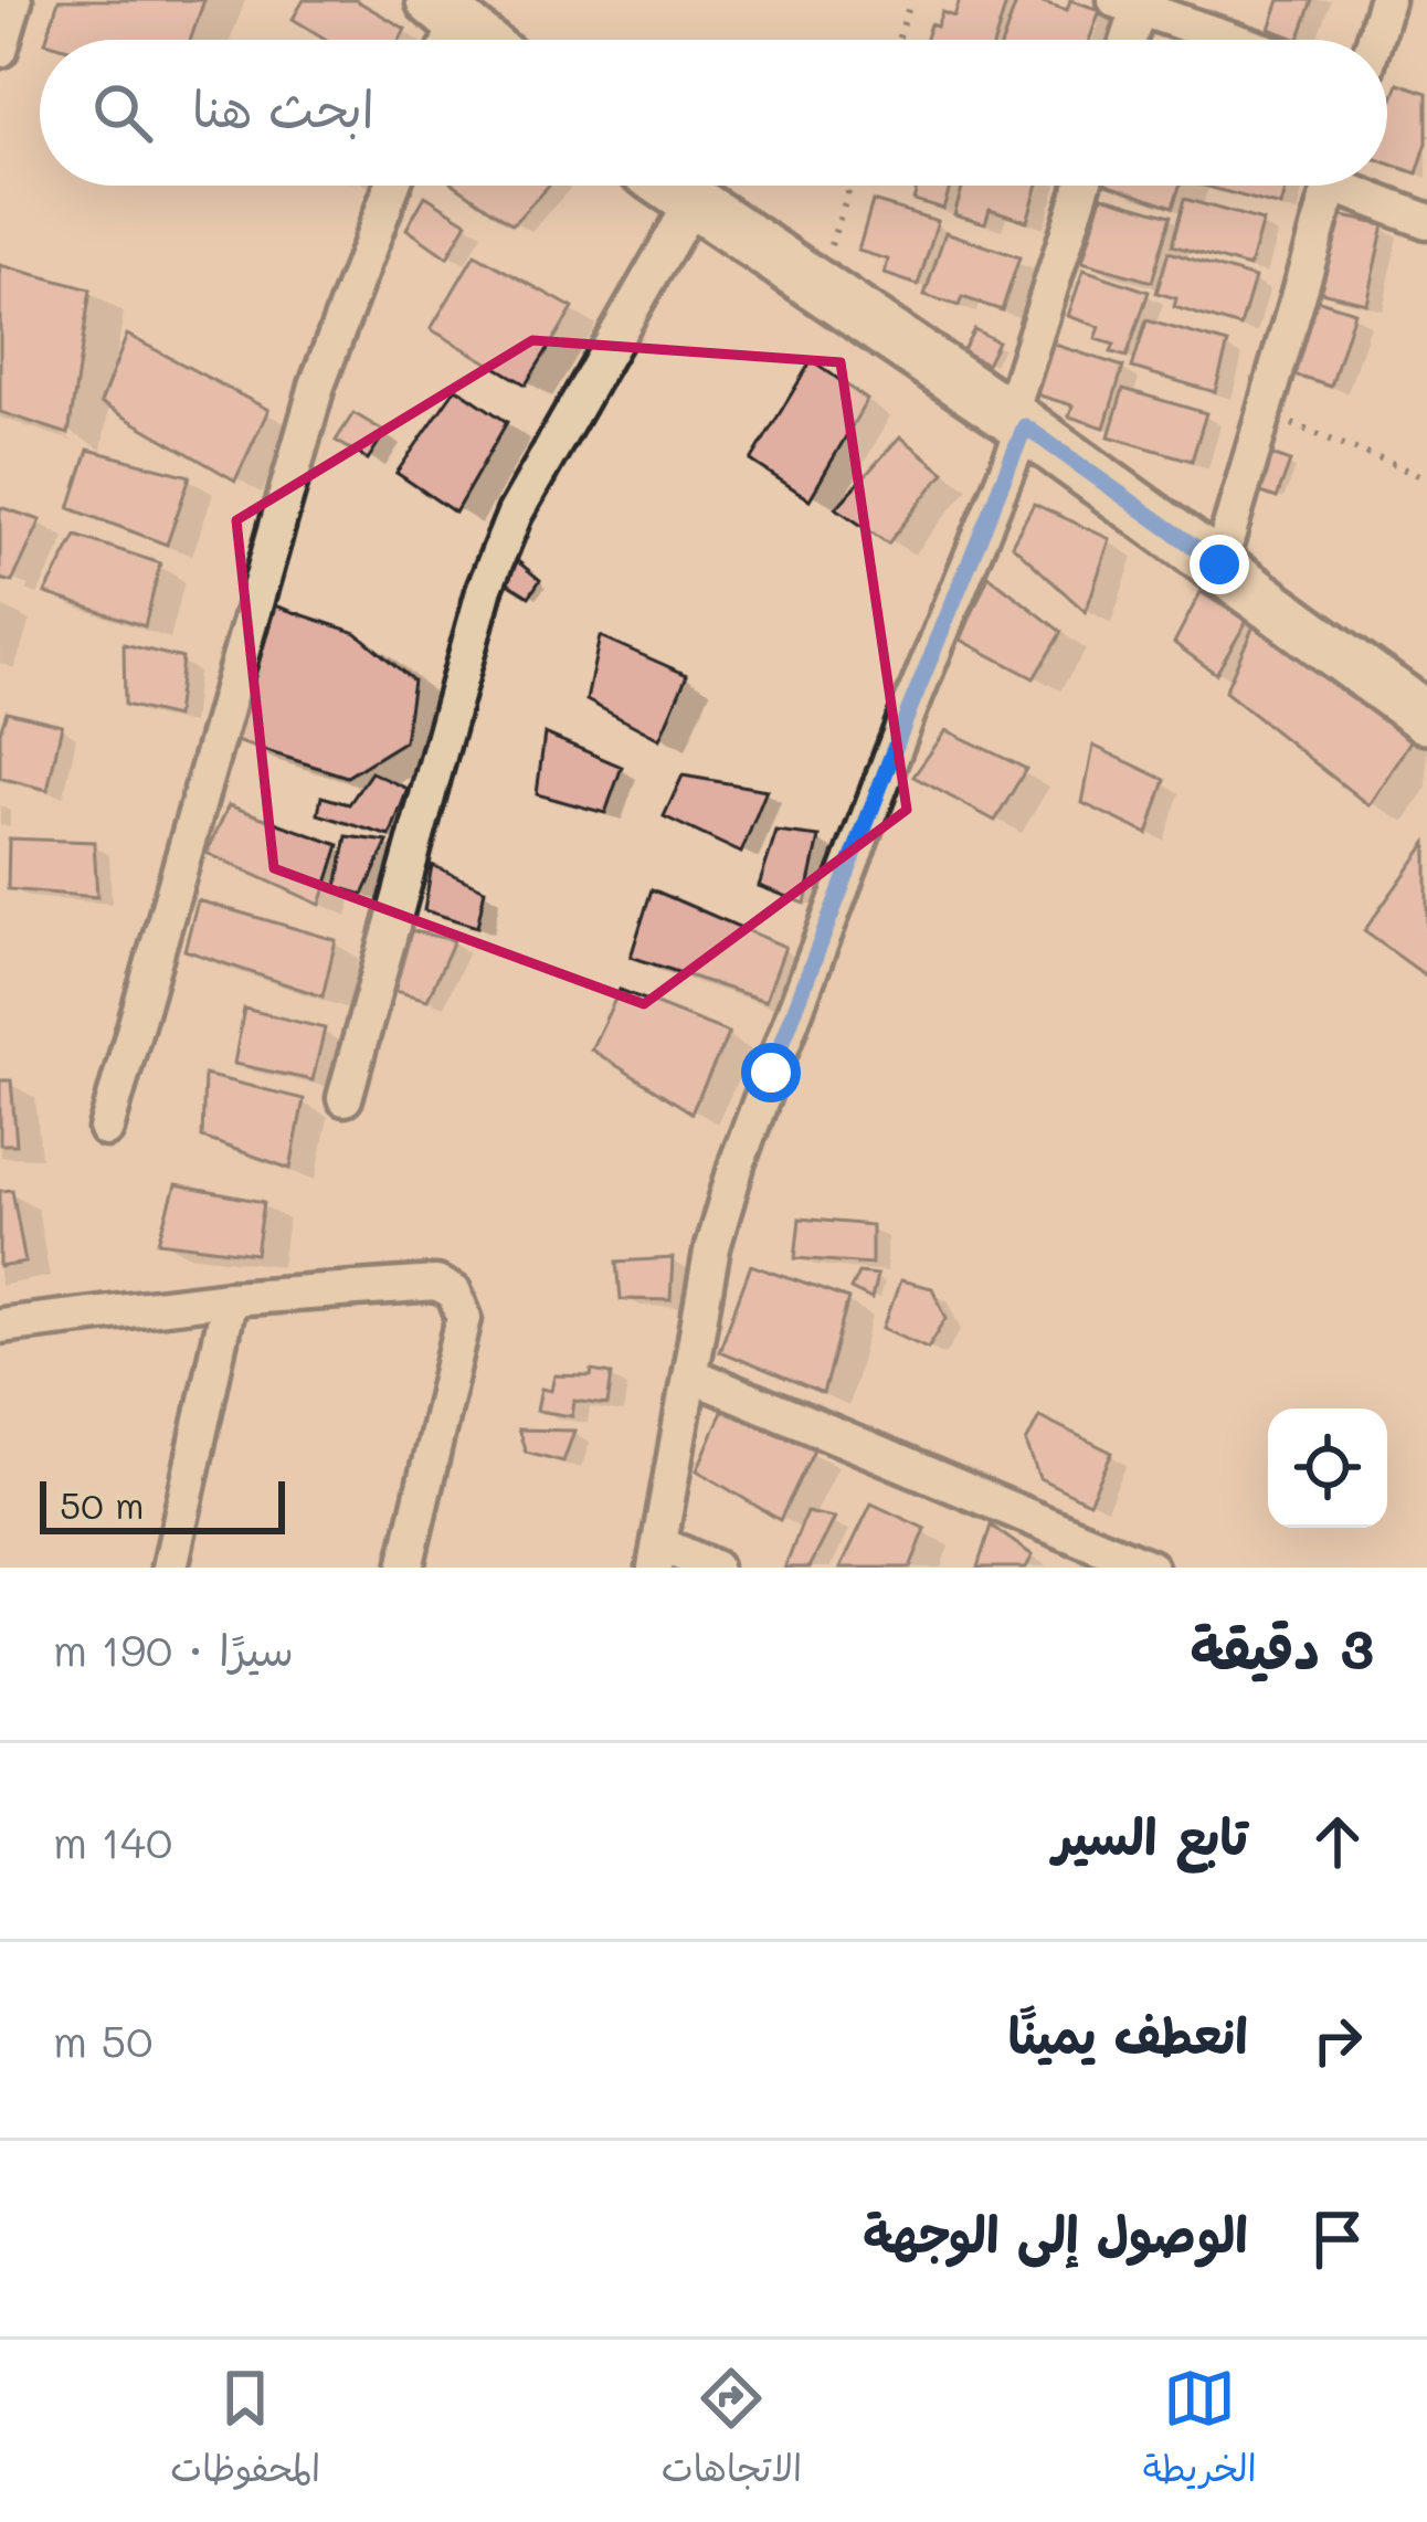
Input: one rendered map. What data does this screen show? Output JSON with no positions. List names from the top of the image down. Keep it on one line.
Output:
{"scale_bar":"50 m","page":{"search":"ابحث هنا","scale":"50 m","heading":["3 دقيقة","سيرًا · 190 m"],"list":[["تابع السير","140 m"],["انعطف يمينًا","50 m"],"الوصول إلى الوجهة"],"nav":["الخريطة","الاتجاهات","المحفوظات"]}}
